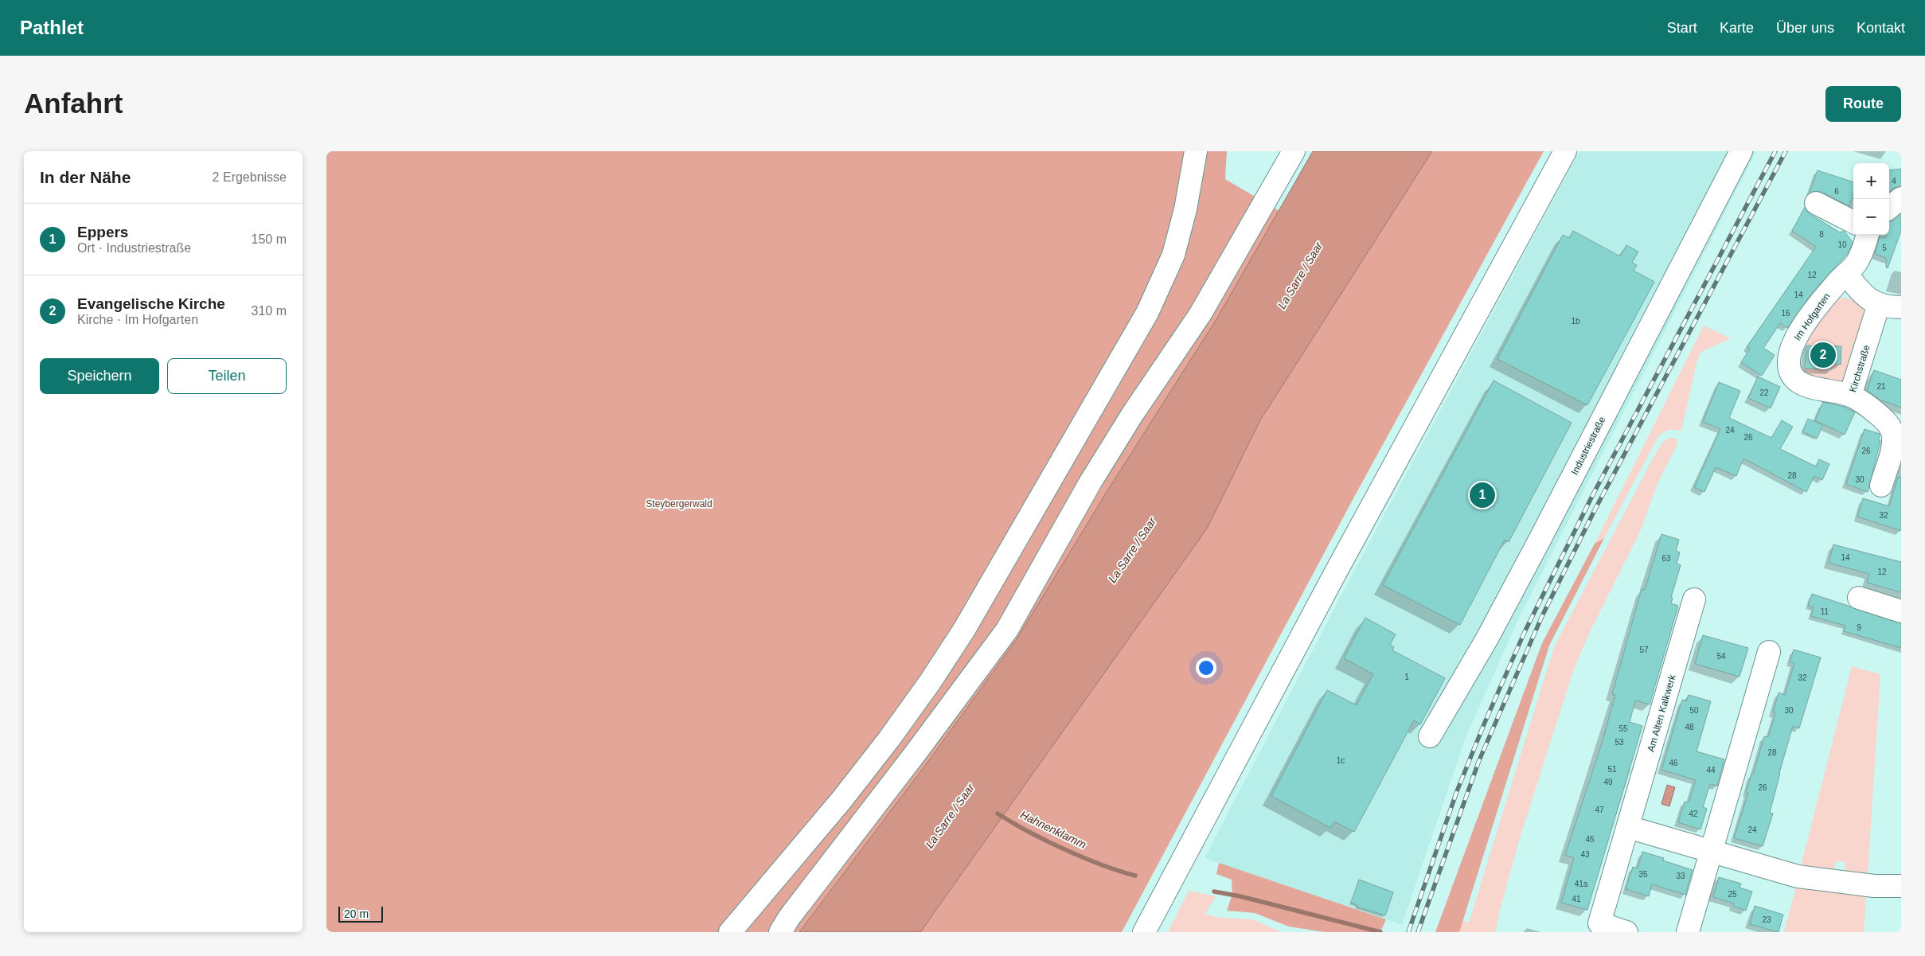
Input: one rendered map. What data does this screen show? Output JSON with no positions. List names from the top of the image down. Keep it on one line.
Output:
{"streets":{"street":["Im Hofgarten","Kirchstraße","Industriestraße","Am Alten Kalkwerk"]},"crossings":[["Im Hofgarten","Kirchstraße"]],"water":["La Sarre / Saar","Hahnenklamm"],"parks":["Steybergerwald"],"house_numbers":["4","6","8","10","5","12","14","16","1b","21","22","24","26","26","28","30","32","14","63","12","11","9","57","54","1","32","50","30","48","55","53","28","1c","46","51","44","49","26","47","42","24","45","43","35","33","41a","25","41","23"],"scale_bar":"20 m","page":{"header":"Pathlet","nav":["Start","Karte","Über uns","Kontakt"],"buttons":["Route",["Speichern","Teilen"]],"title":"Anfahrt","heading":["In der Nähe","2 Ergebnisse"],"map_buttons":["+","−"],"list":[{"mark":"1","name":"Eppers","note":"Ort · Industriestraße","value":"150 m"},{"mark":"2","name":"Evangelische Kirche","note":"Kirche · Im Hofgarten","value":"310 m"}],"pins":["2","1"],"scale":"20 m"}}
